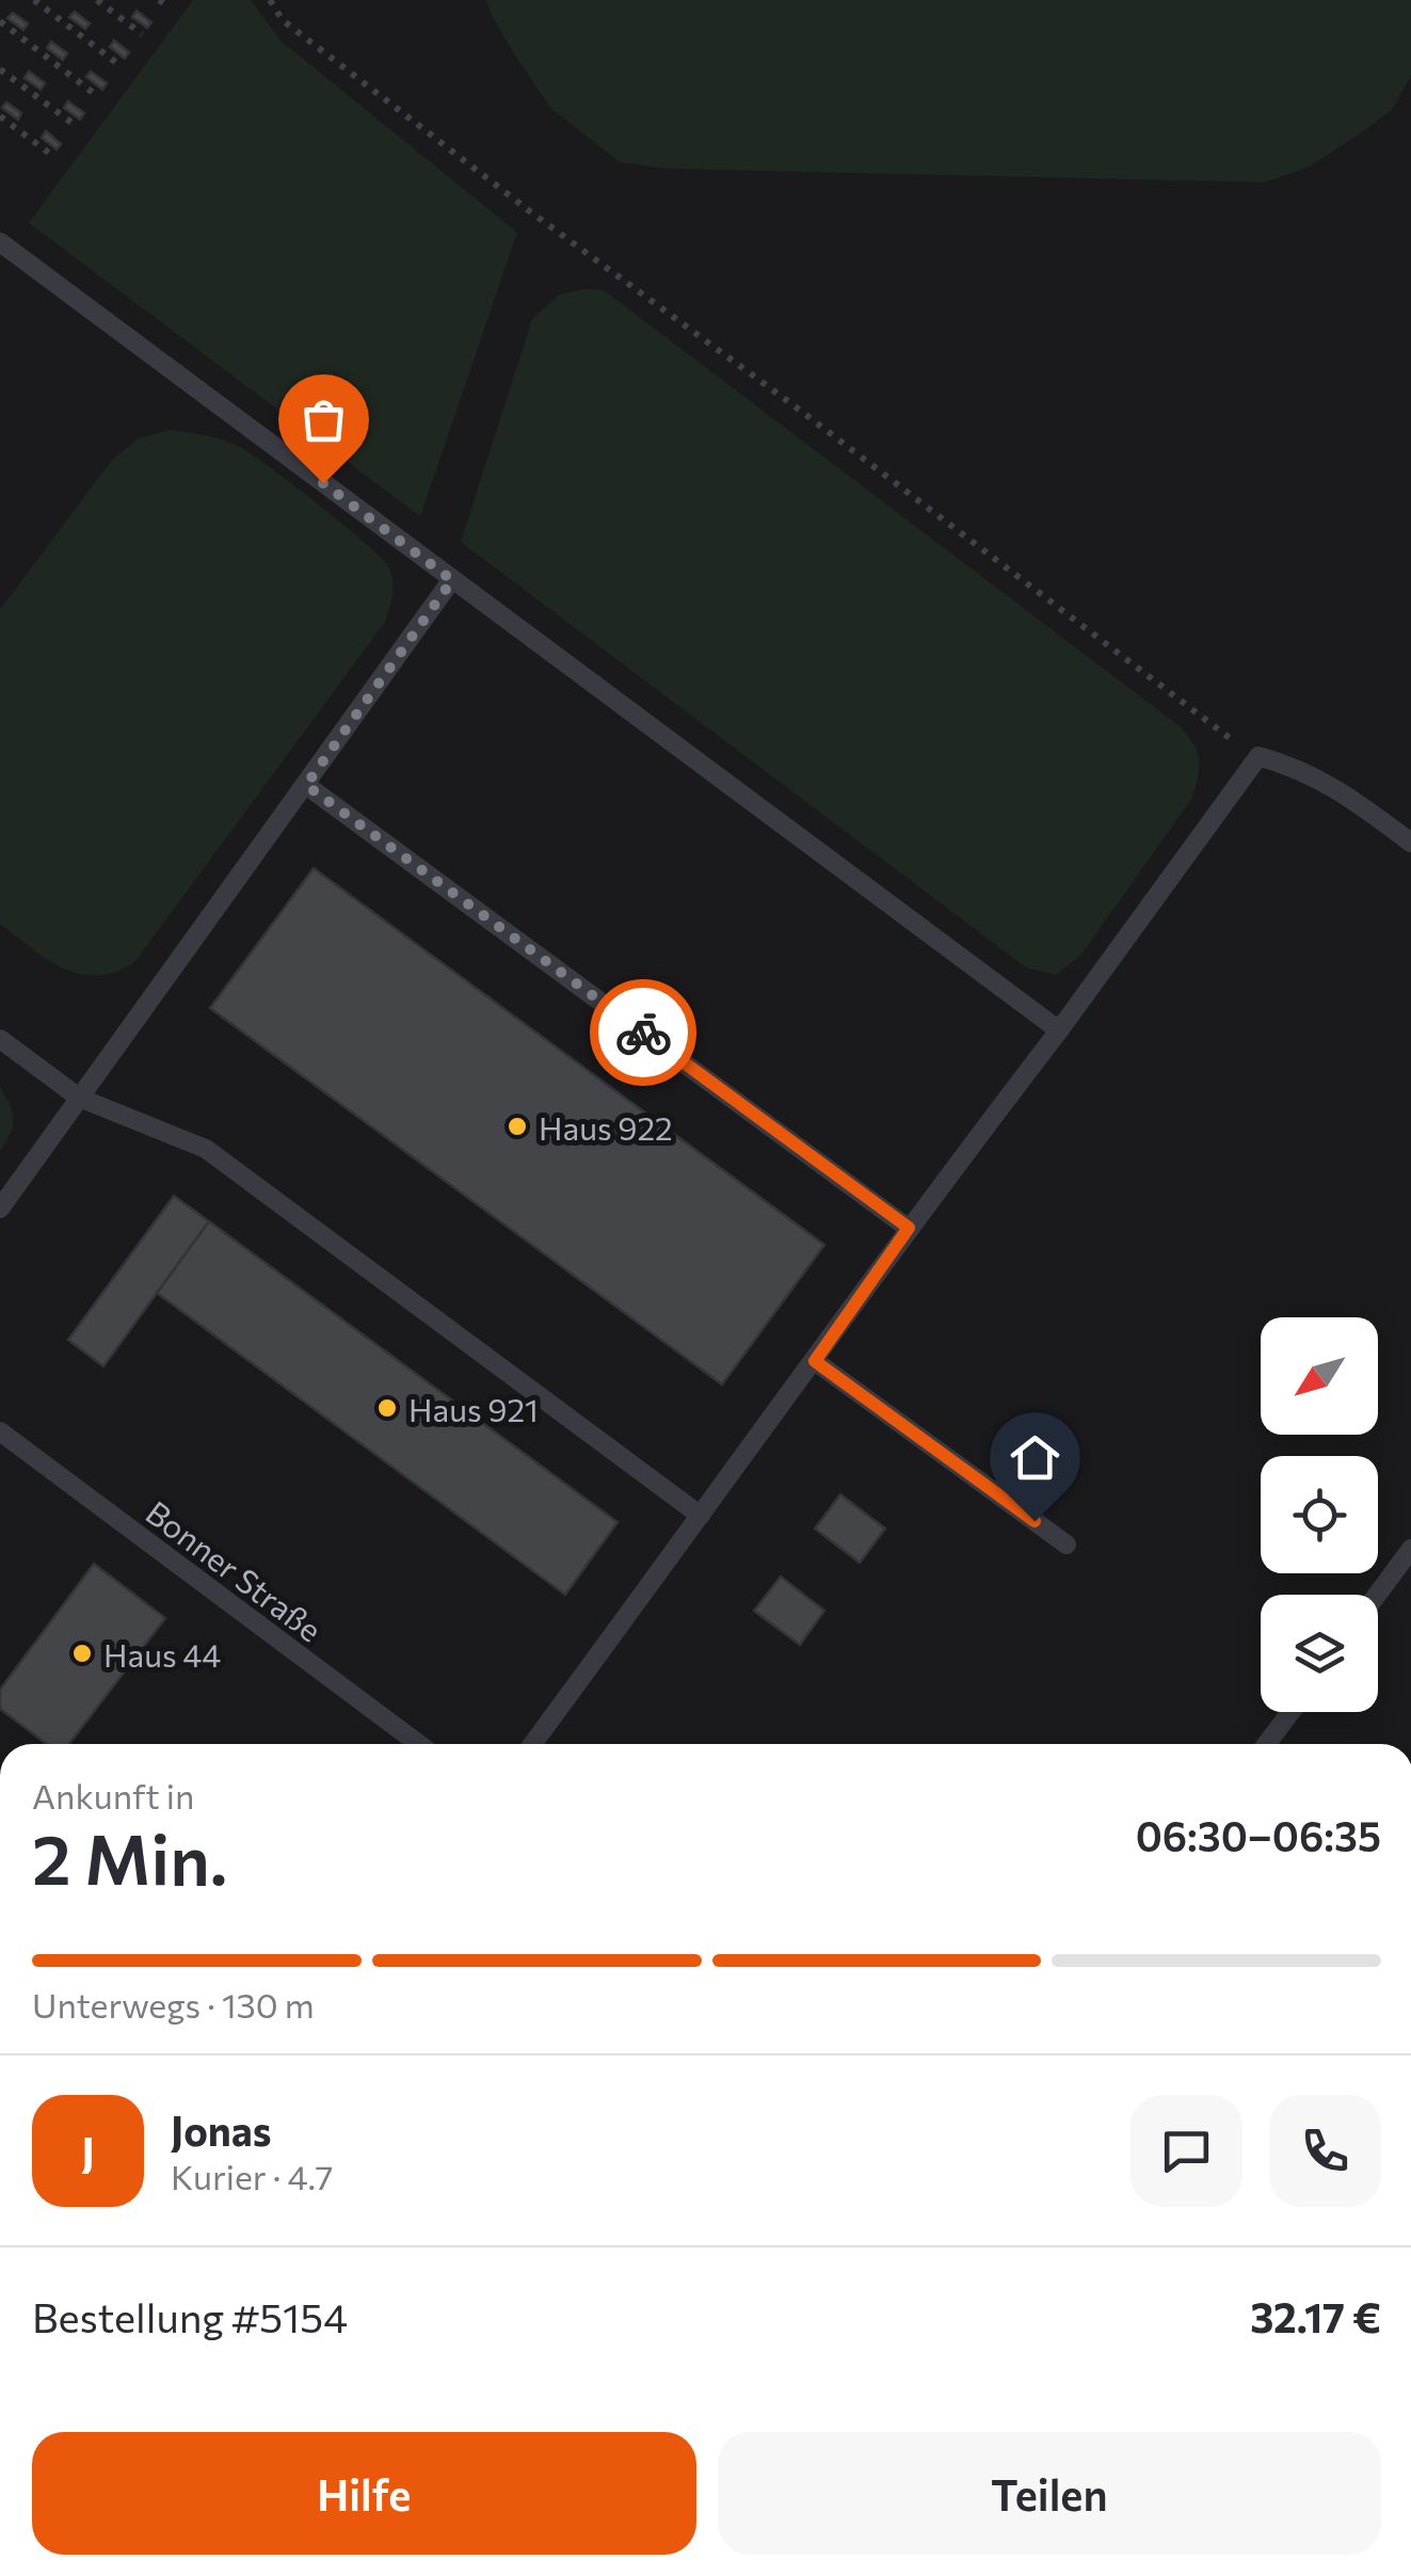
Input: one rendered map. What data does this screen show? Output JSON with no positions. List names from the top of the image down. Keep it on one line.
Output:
{"streets":{"lane":["Bonner Straße"]},"places":["Haus 922","Haus 921","Haus 44"],"north":"bottom left","page":{"heading":["2 Min.","Ankunft in","06:30–06:35"],"panel":["Jonas","Kurier · 4.7","Bestellung #5154","32.17 €"],"bar":"Unterwegs · 130 m","round":"J","buttons":["Hilfe","Teilen"]}}
